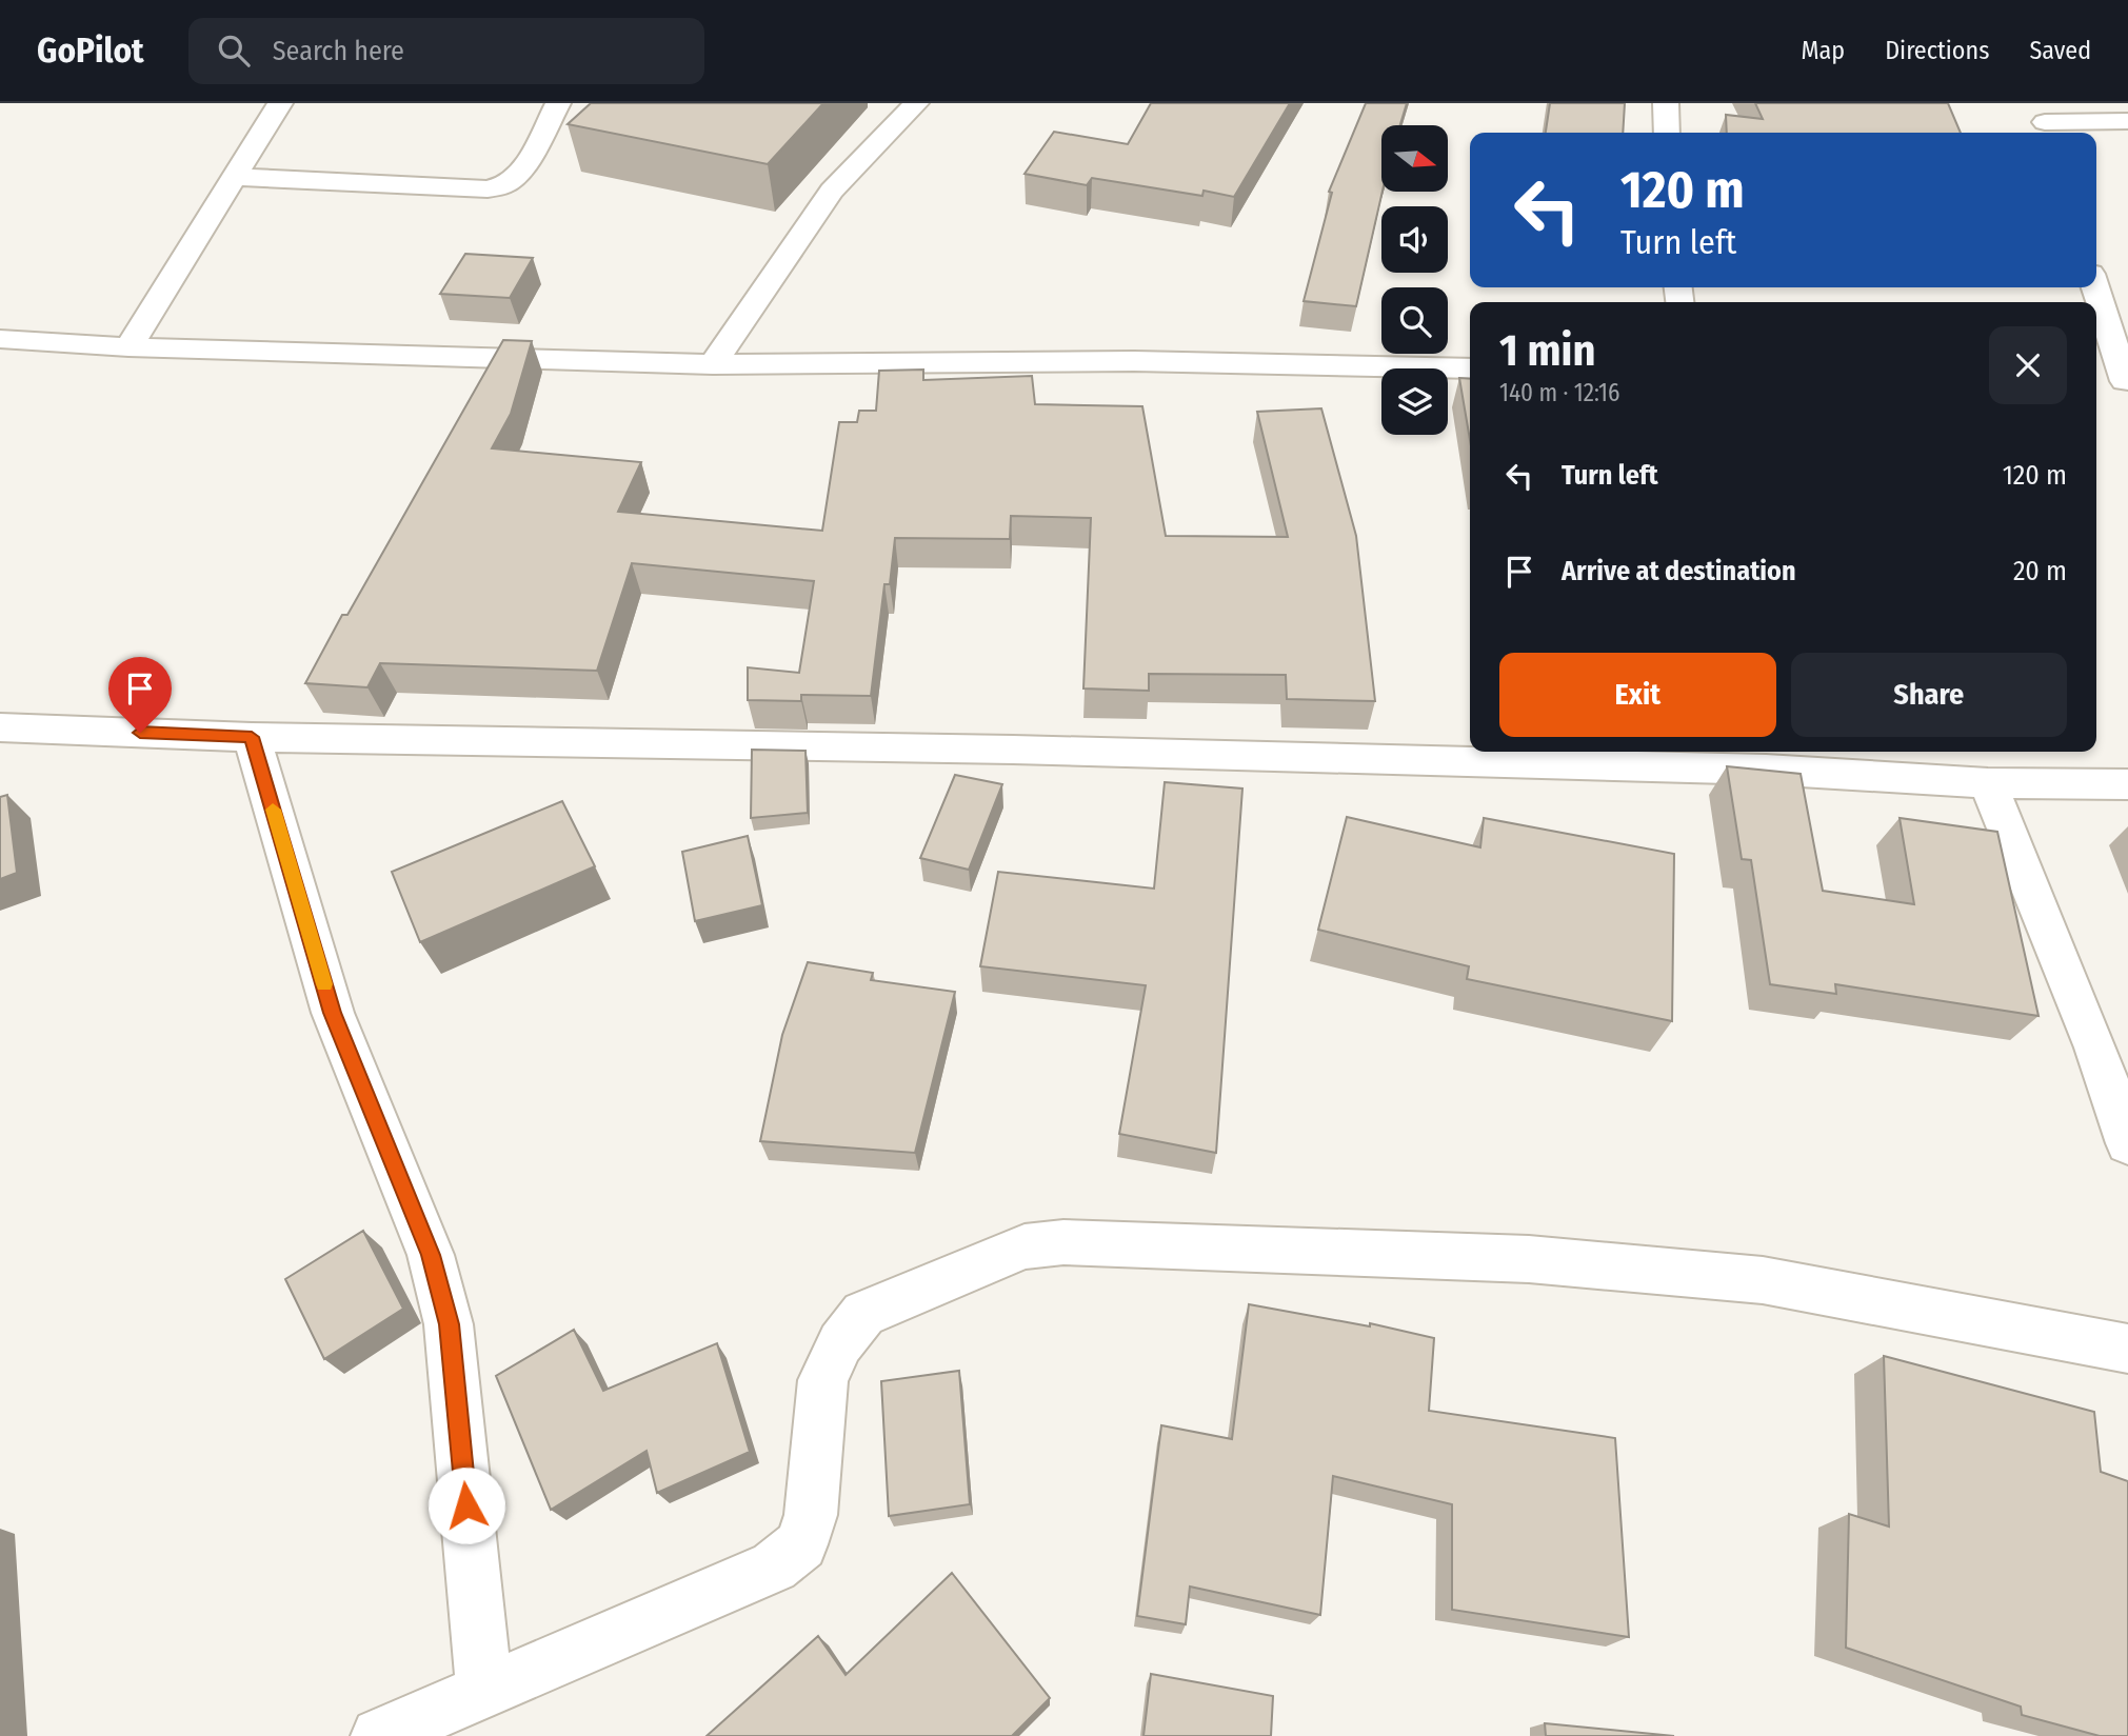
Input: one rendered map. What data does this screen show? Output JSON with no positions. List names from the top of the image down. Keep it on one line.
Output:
{"north":"right","page":{"header":"GoPilot","search":"Search here","nav":["Map","Directions","Saved"],"turn":["120 m","Turn left"],"heading":["1 min","140 m · 12:16"],"list":[{"name":"Turn left","value":"120 m"},{"name":"Arrive at destination","value":"20 m"}],"buttons":["Exit","Share"]}}
